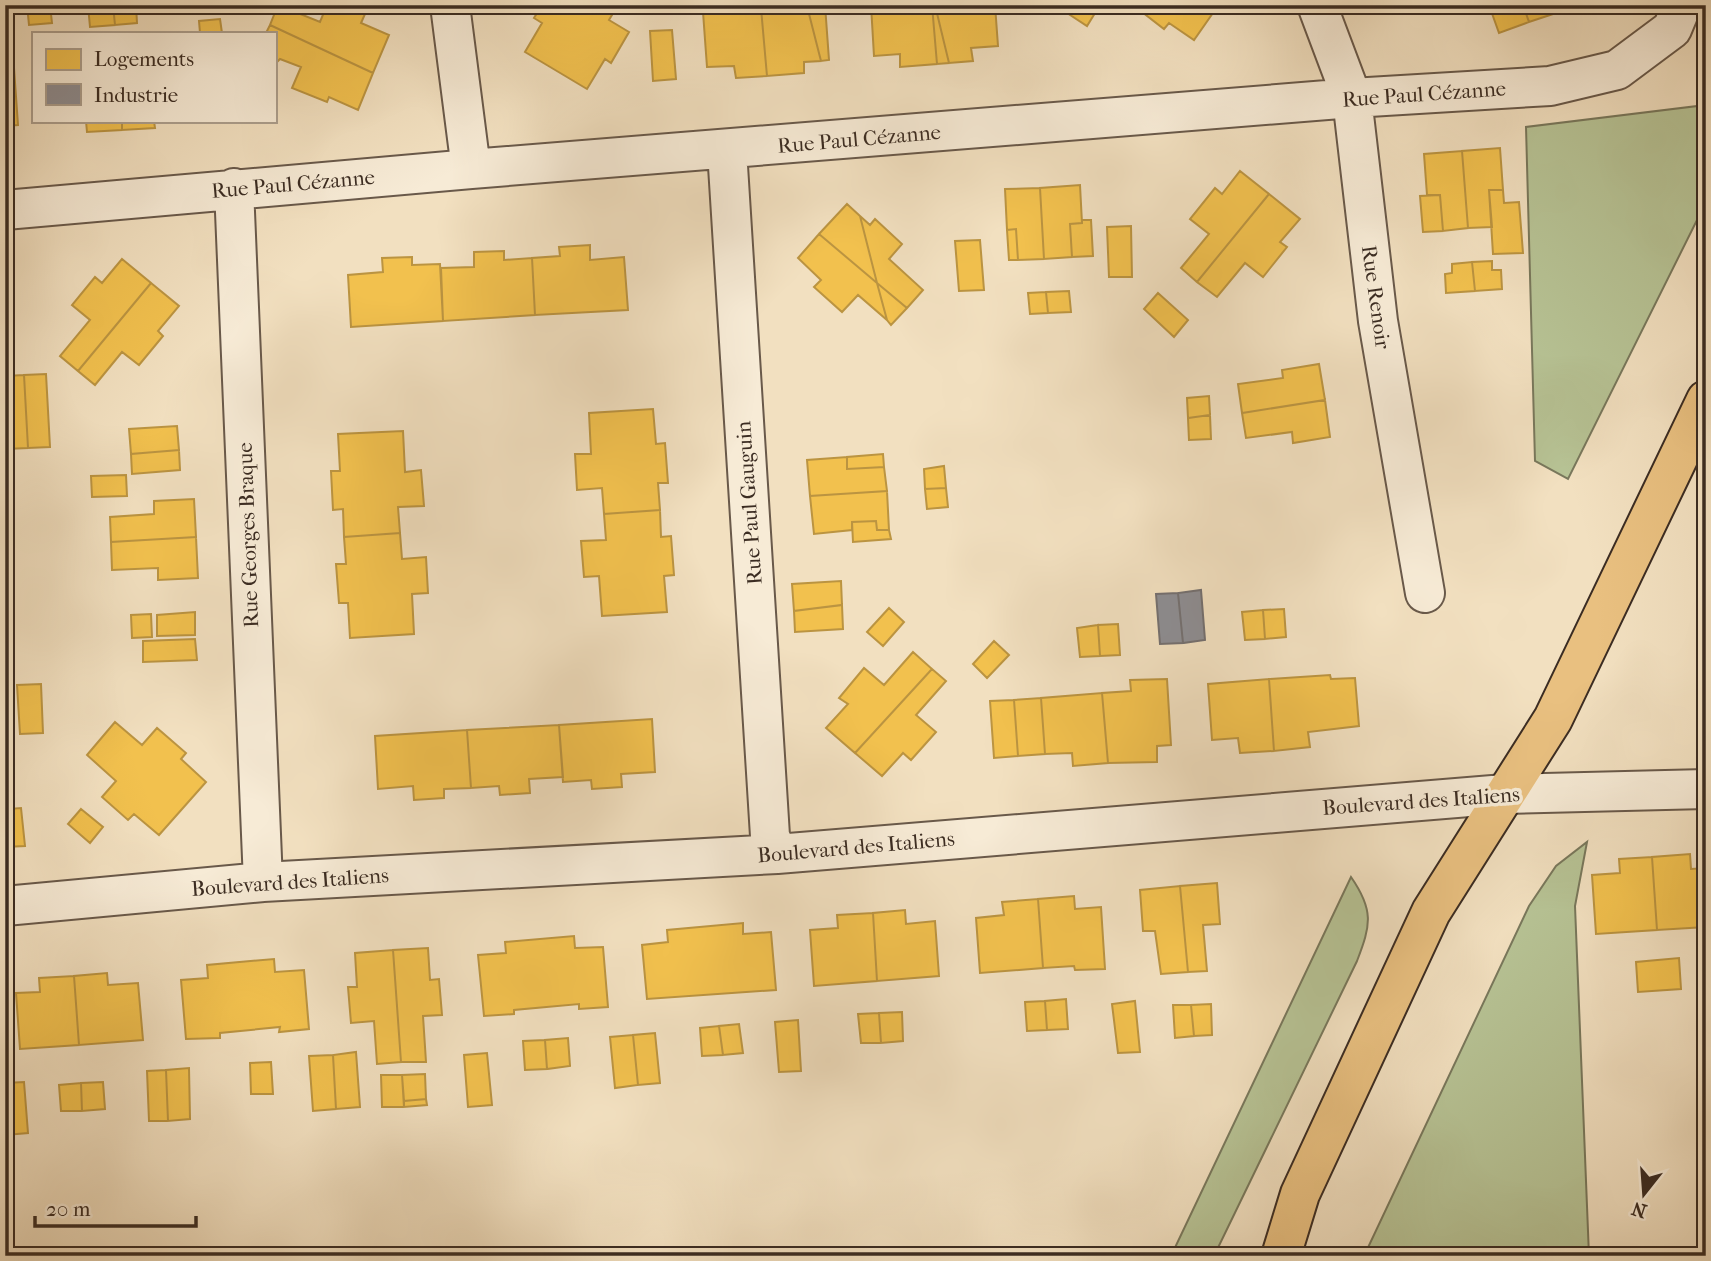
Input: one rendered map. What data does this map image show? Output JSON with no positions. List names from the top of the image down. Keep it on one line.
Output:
{"streets":{"street":["Rue Paul Cézanne","Rue Renoir","Rue Paul Gauguin","Rue Georges Braque","Boulevard des Italiens"]},"crossings":[["Rue Paul Cézanne","Rue Renoir"],["Rue Paul Cézanne","Rue Paul Gauguin"],["Rue Paul Cézanne","Rue Georges Braque"],["Rue Paul Gauguin","Boulevard des Italiens"],["Rue Georges Braque","Boulevard des Italiens"]],"legend":["Logements","Industrie"],"scale_bar":"20 m","north":"bottom"}
